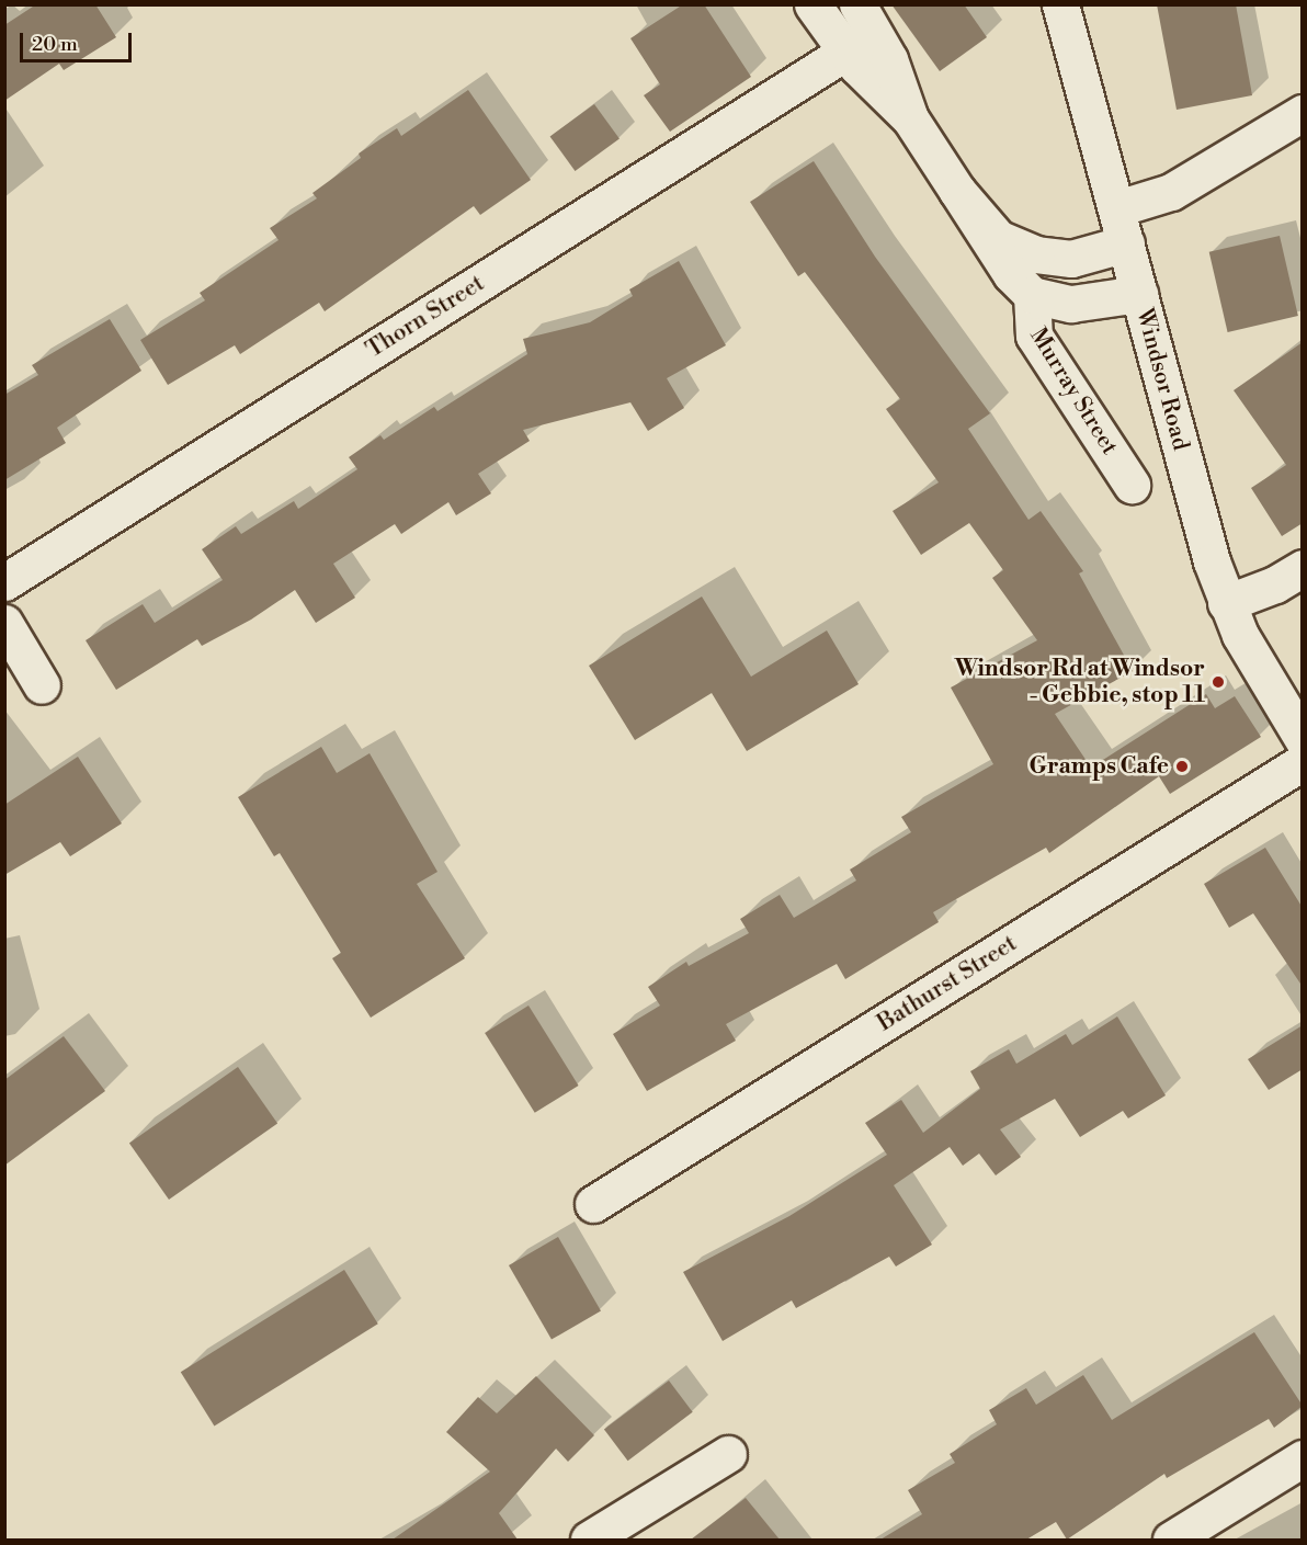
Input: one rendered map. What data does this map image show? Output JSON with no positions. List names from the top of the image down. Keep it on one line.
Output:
{"streets":{"street":["Thorn Street","Windsor Road","Murray Street","Bathurst Street"]},"crossings":[["Thorn Street","Murray Street"],["Windsor Road","Murray Street"]],"places":["Windsor Rd at Windsor - Gebbie, stop 11","Gramps Cafe"],"scale_bar":"20 m"}
